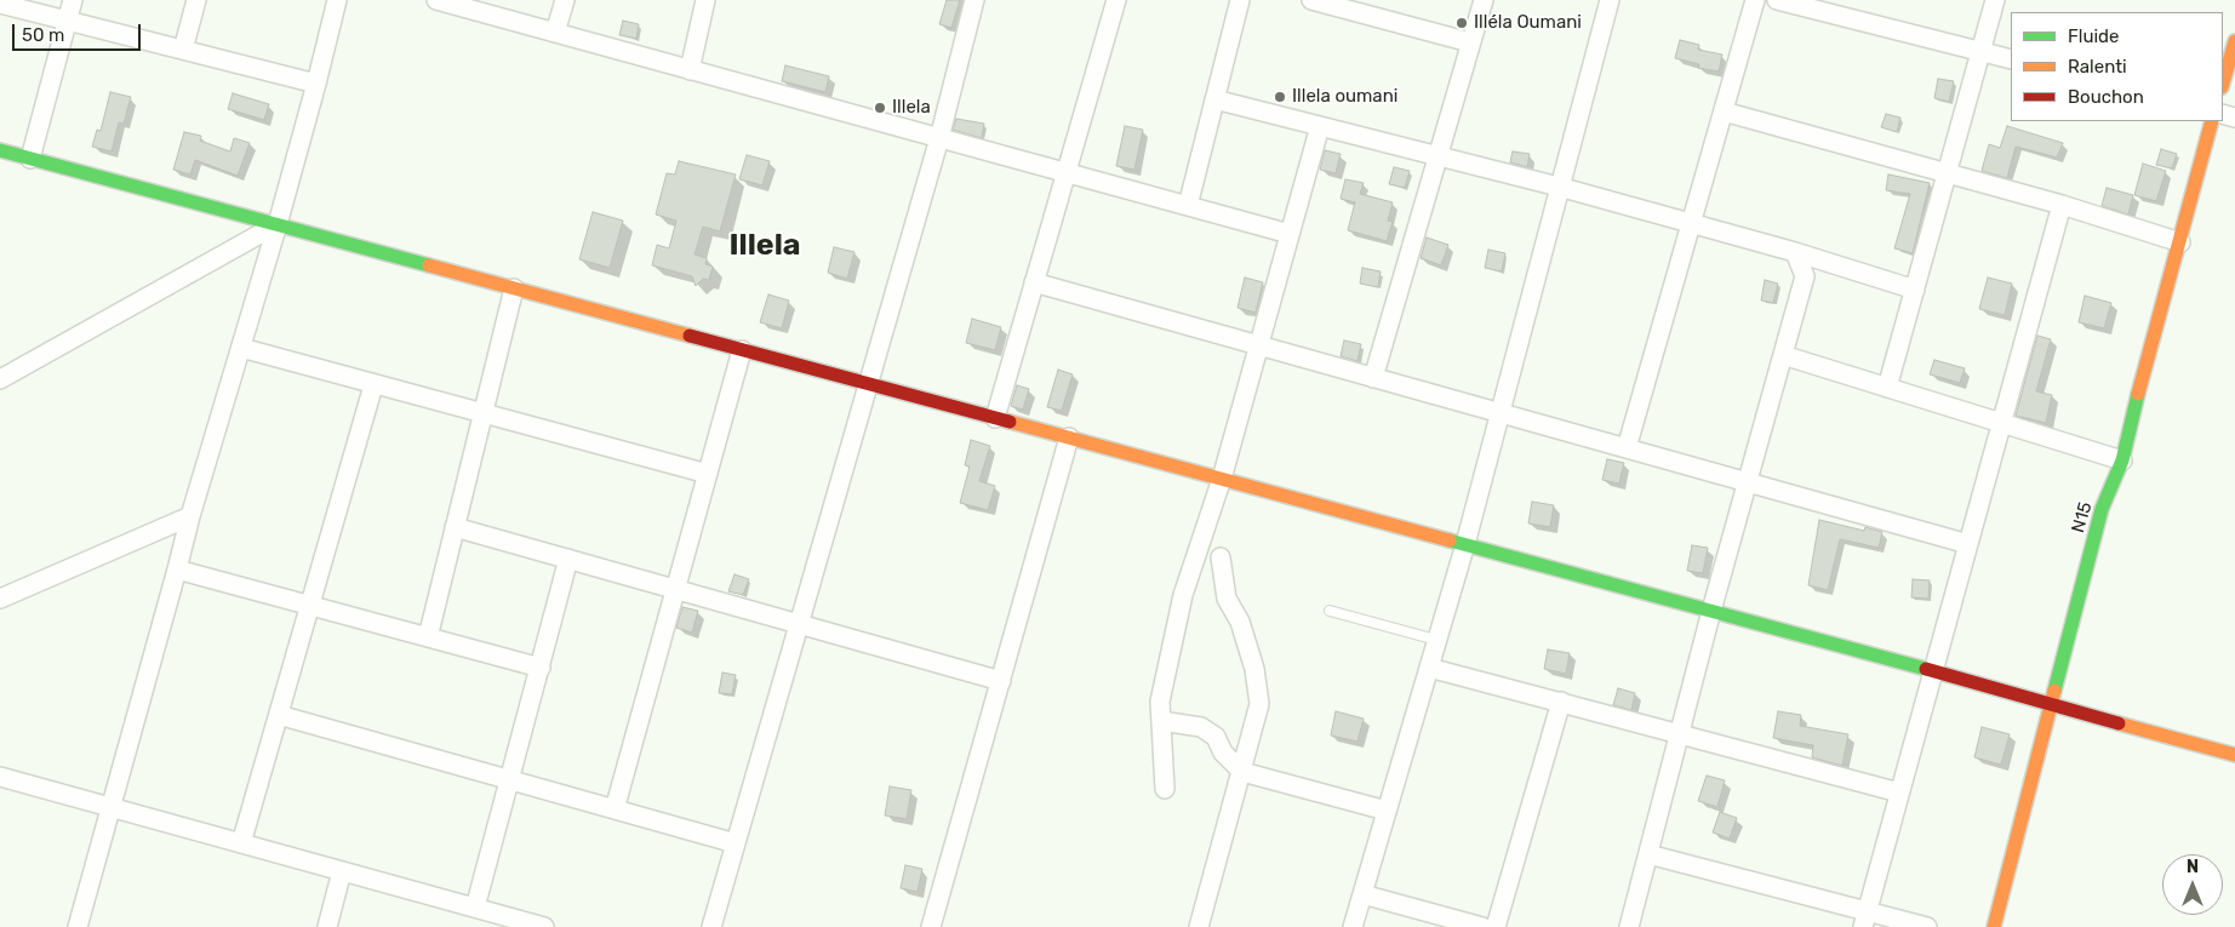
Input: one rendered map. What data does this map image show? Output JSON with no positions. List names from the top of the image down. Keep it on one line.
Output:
{"streets":{"street":["N15"]},"districts":["Illela"],"places":["Illéla Oumani","Illela oumani","Illela"],"legend":["Fluide","Ralenti","Bouchon"],"scale_bar":"50 m","north":"top"}
